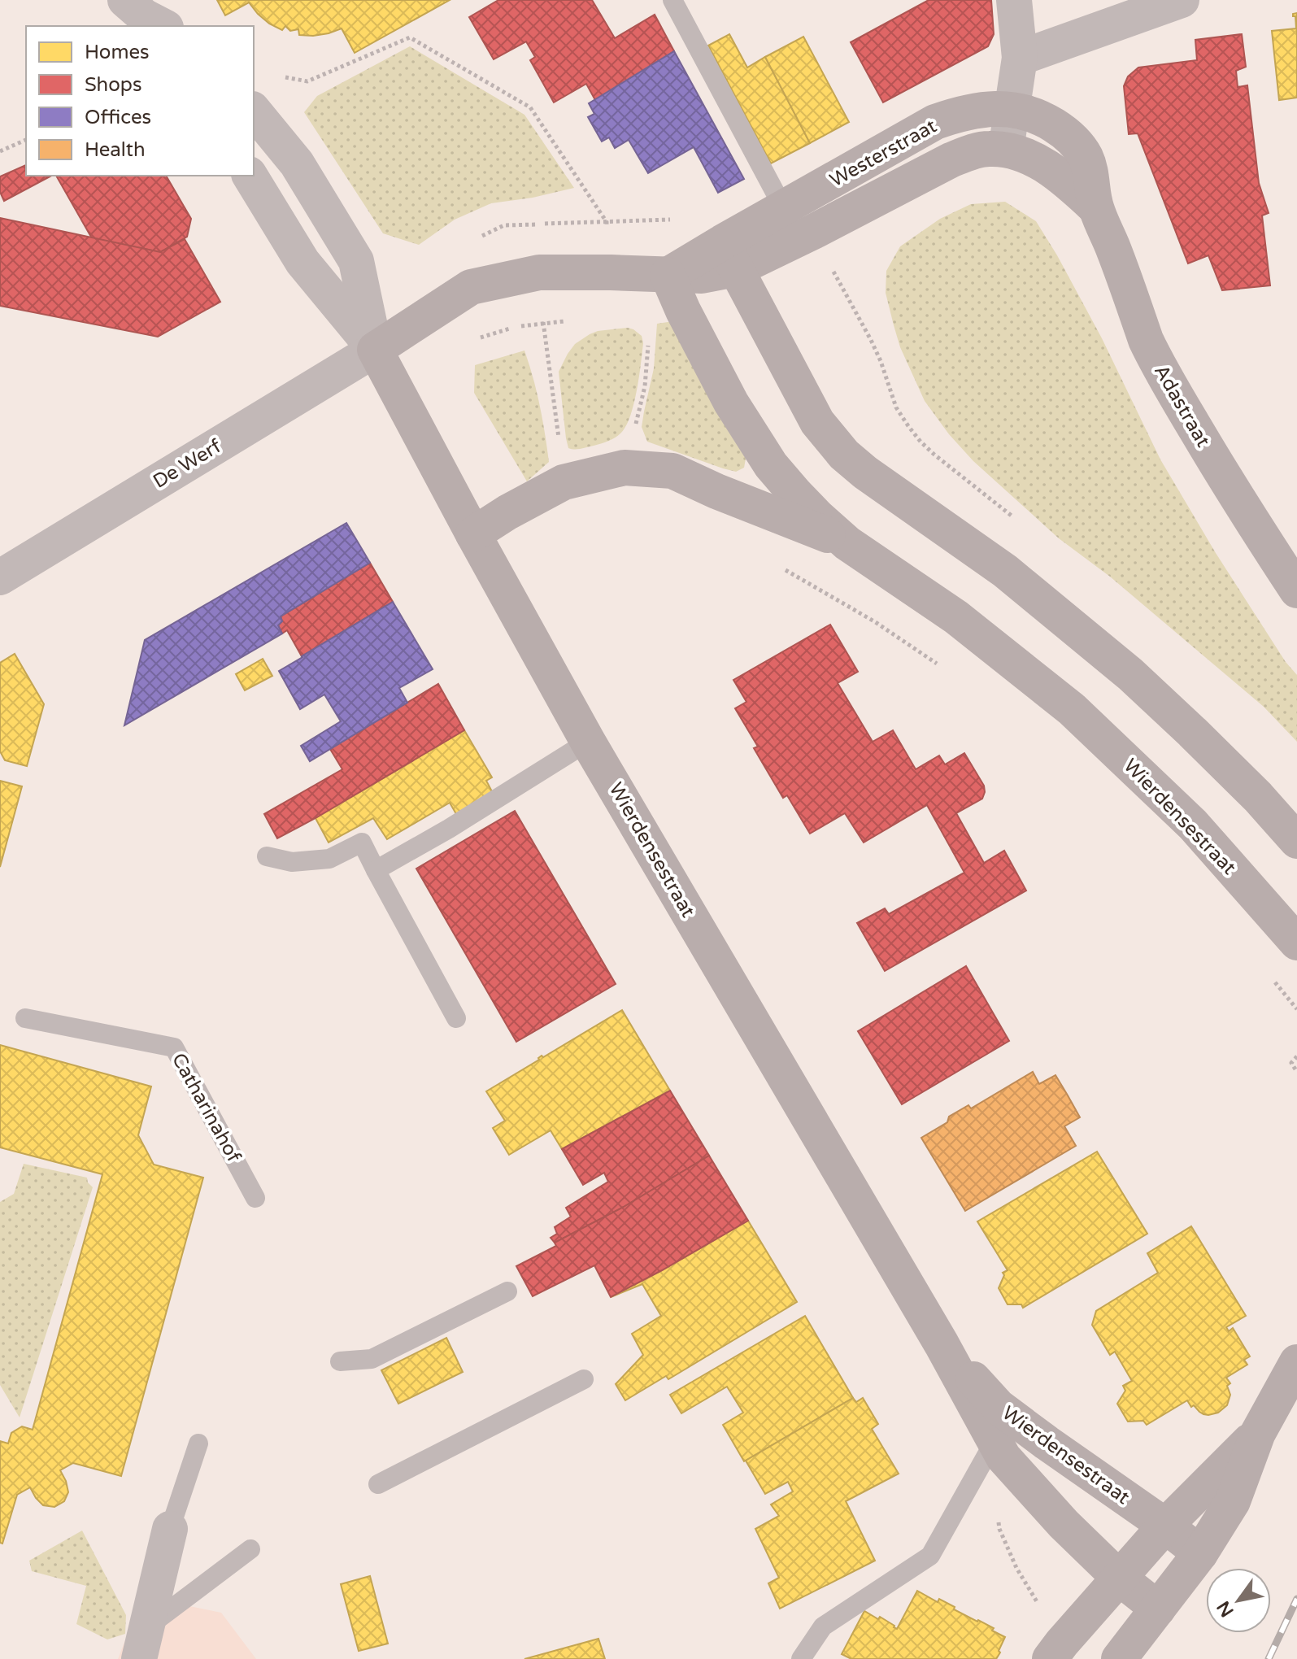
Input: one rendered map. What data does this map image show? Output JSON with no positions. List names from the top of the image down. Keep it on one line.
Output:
{"streets":{"main road":["Westerstraat","Adastraat","Wierdensestraat"],"street":["De Werf"],"lane":["Catharinahof"]},"crossings":[["Westerstraat","Adastraat"],["De Werf","Wierdensestraat"]],"legend":["Homes","Shops","Offices","Health"],"north":"bottom left"}
